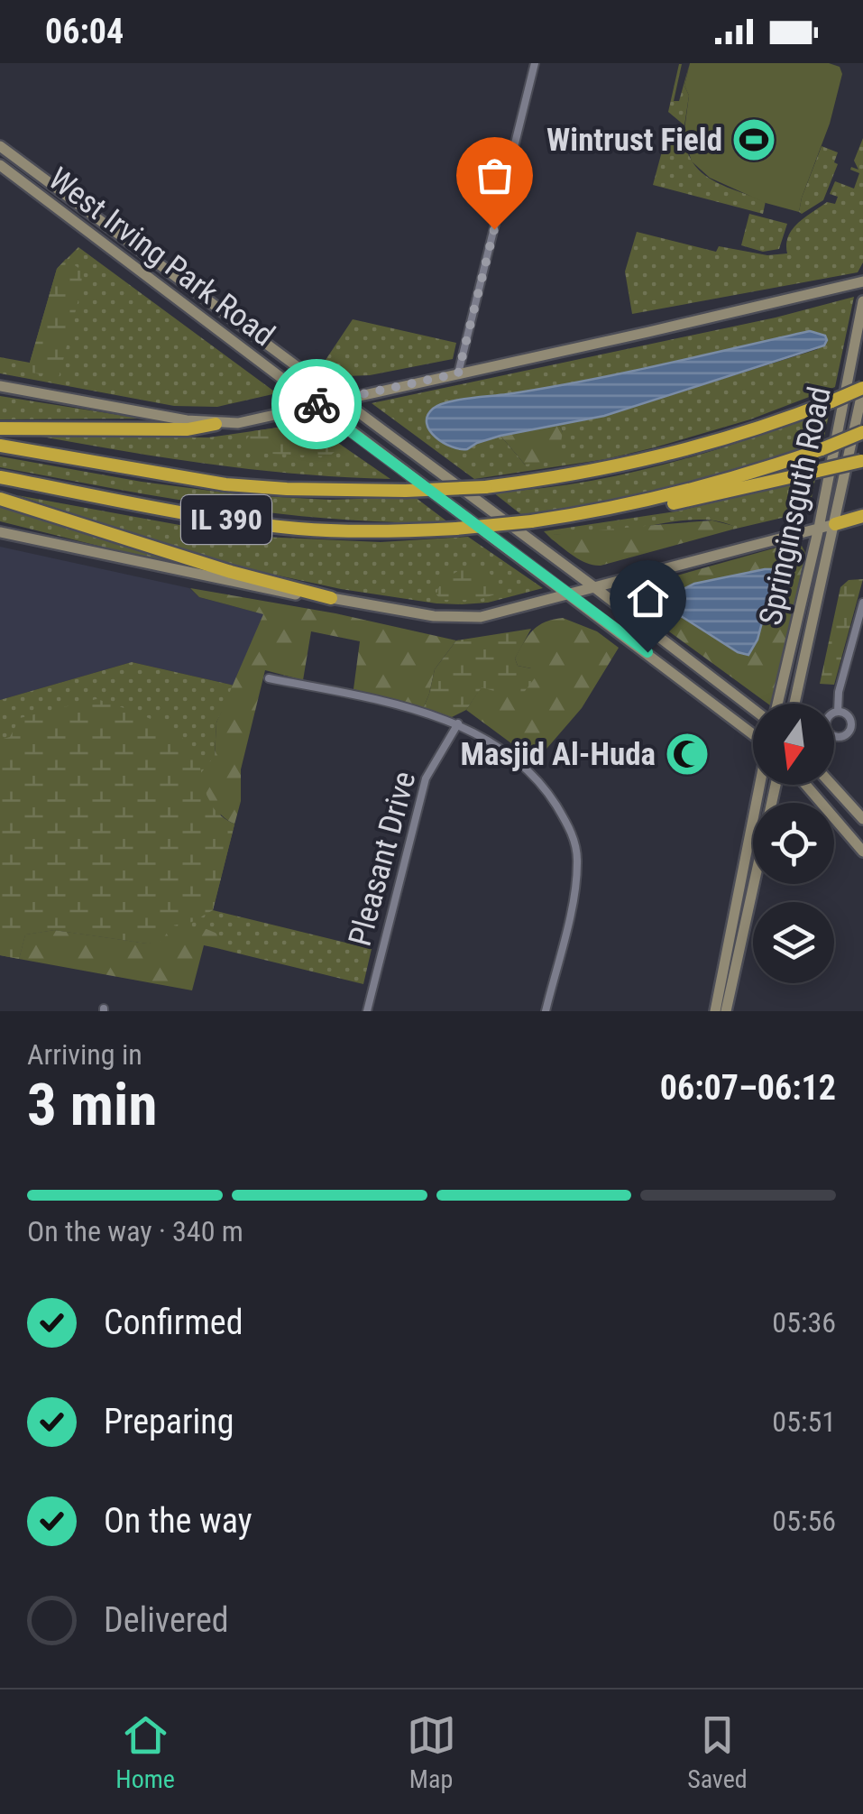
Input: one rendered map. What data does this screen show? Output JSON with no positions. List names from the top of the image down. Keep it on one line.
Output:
{"streets":{"highway":["IL 390"],"main road":["West Irving Park Road","Springinsguth Road"],"street":["Pleasant Drive"]},"crossings":[["Springinsguth Road","IL 390"]],"places":{"sports":["Wintrust Field"],"mosque":["Masjid Al-Huda"]},"north":"bottom","page":{"status":"06:04","heading":["3 min","Arriving in","06:07–06:12"],"bar":"On the way · 340 m","list":[["Confirmed","05:36"],["Preparing","05:51"],["On the way","05:56"],"Delivered"],"tabs":["Home","Map","Saved"]}}
